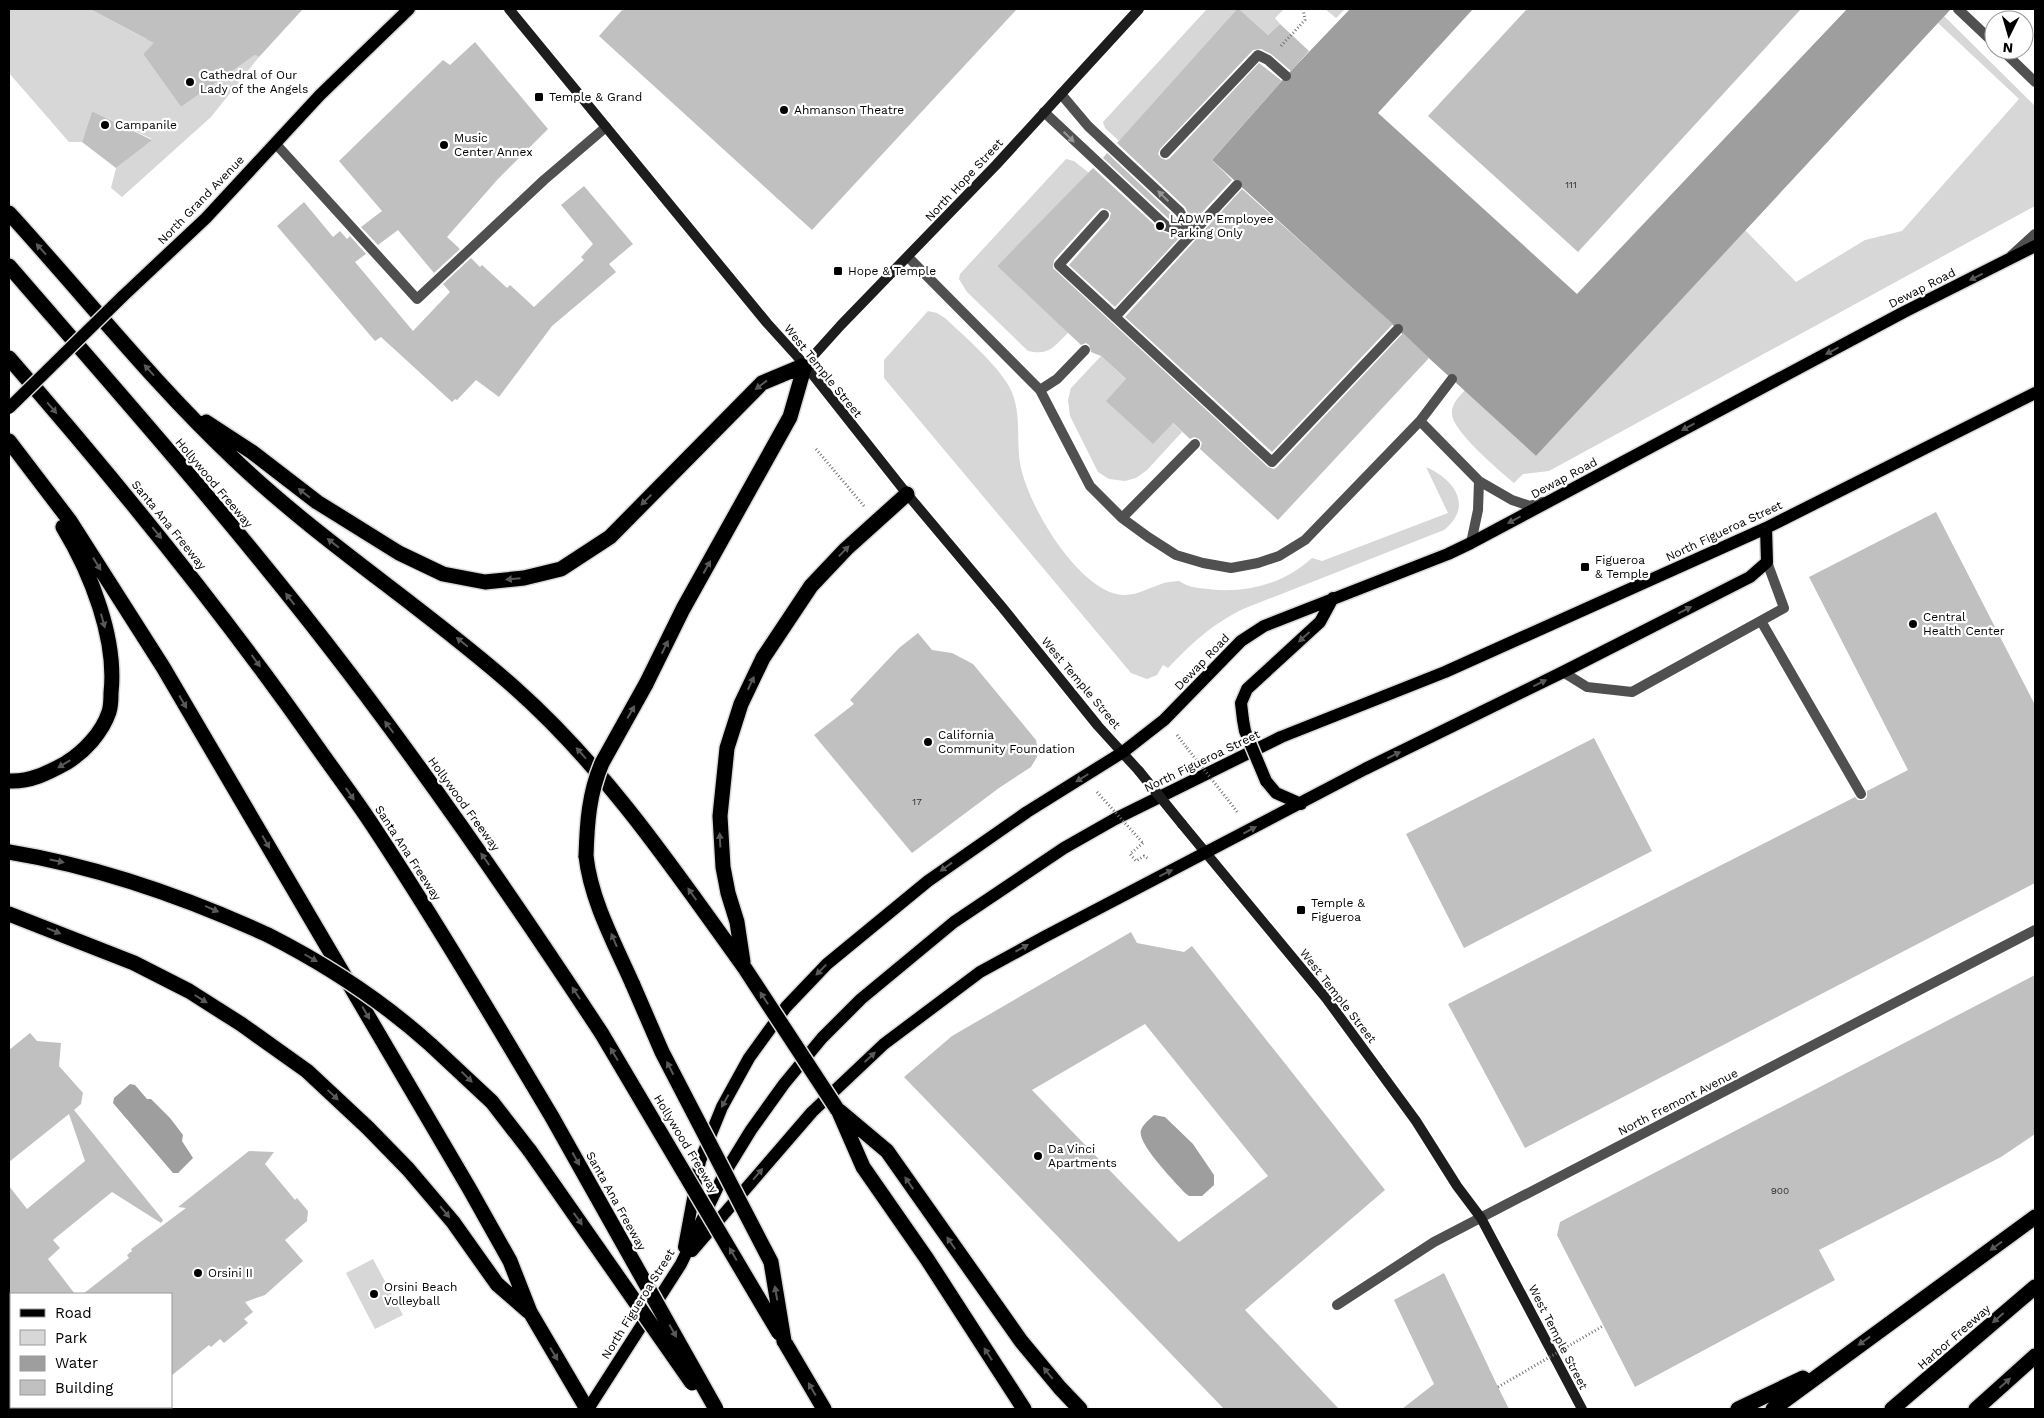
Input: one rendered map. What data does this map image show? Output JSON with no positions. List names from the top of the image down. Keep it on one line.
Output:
{"streets":{"highway":["Hollywood Freeway","Santa Ana Freeway","Harbor Freeway"],"main road":["North Hope Street","North Grand Avenue","Dewap Road","West Temple Street","North Figueroa Street"],"street":["North Fremont Avenue"]},"crossings":[["North Hope Street","West Temple Street"],["Dewap Road","West Temple Street"],["Dewap Road","North Figueroa Street"],["West Temple Street","North Fremont Avenue"]],"places":{"other":["Cathedral of Our Lady of the Angels","Ahmanson Theatre","Campanile","Music Center Annex","LADWP Employee Parking Only","Central Health Center","California Community Foundation","Da Vinci Apartments","Orsini II","Orsini Beach Volleyball"],"transit":["Temple & Grand","Hope & Temple","Figueroa & Temple","Temple & Figueroa"]},"house_numbers":["111","17","900"],"legend":["Road","Park","Water","Building"],"north":"bottom"}
